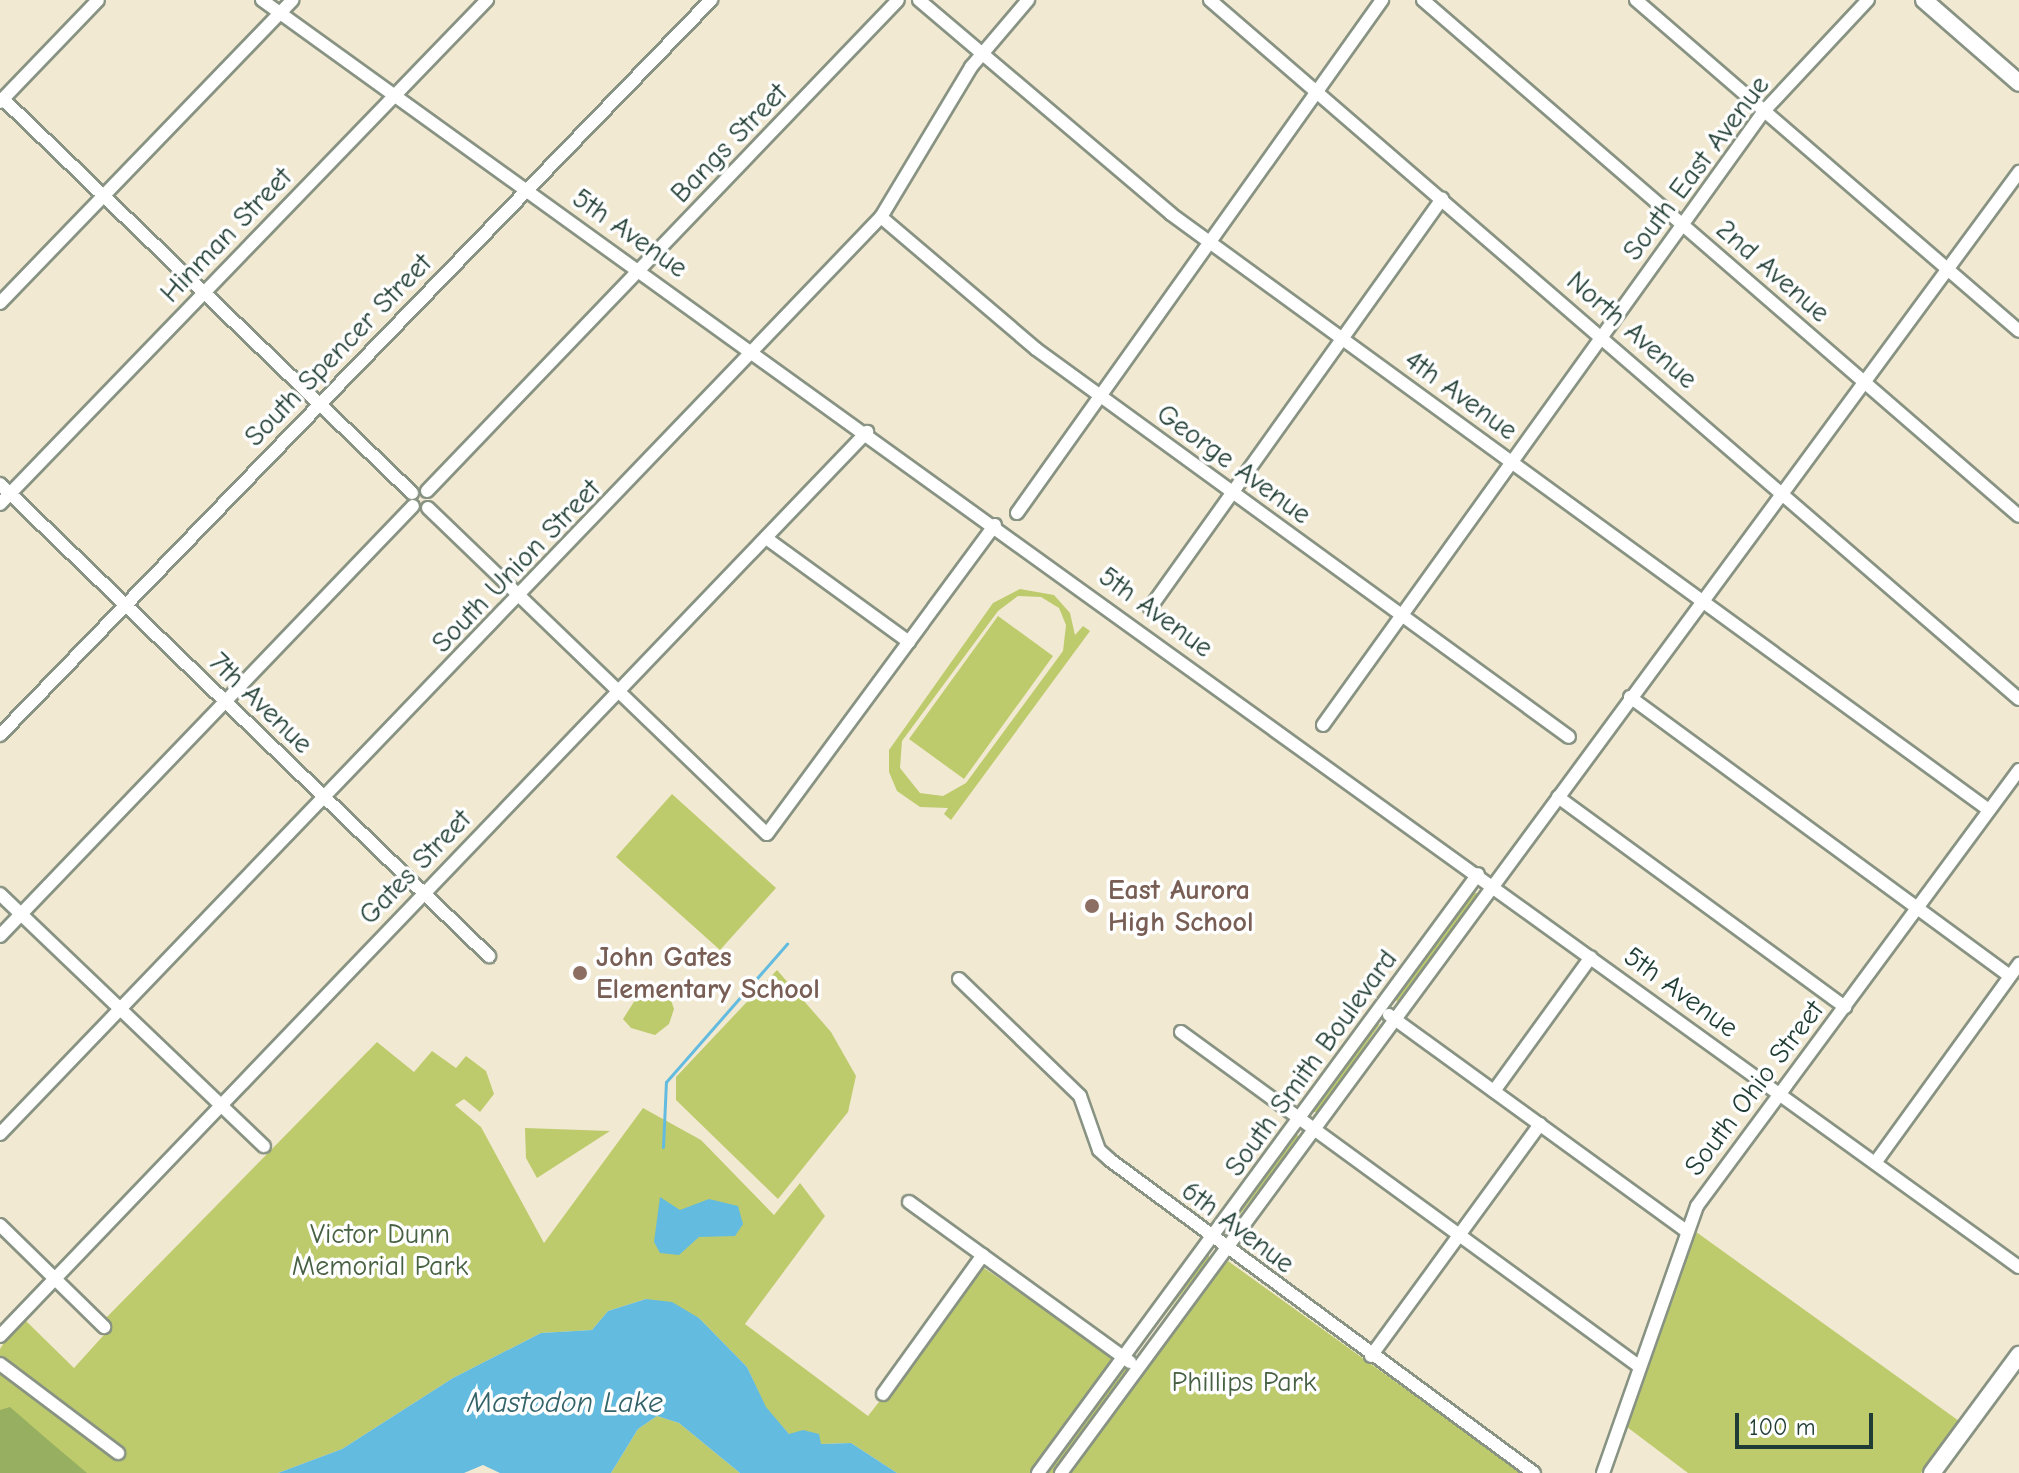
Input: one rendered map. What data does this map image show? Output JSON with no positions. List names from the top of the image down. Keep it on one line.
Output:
{"streets":{"street":["Bangs Street","South East Avenue","5th Avenue","Hinman Street","2nd Avenue","North Avenue","South Spencer Street","4th Avenue","George Avenue","South Union Street","7th Avenue","Gates Street","South Smith Boulevard","South Ohio Street","6th Avenue"]},"crossings":[["Bangs Street","5th Avenue"],["South East Avenue","2nd Avenue"],["South East Avenue","North Avenue"],["South East Avenue","4th Avenue"],["South East Avenue","George Avenue"],["5th Avenue","Hinman Street"],["5th Avenue","South Spencer Street"],["5th Avenue","South Union Street"],["5th Avenue","Gates Street"],["5th Avenue","South Smith Boulevard"],["5th Avenue","South Ohio Street"],["Hinman Street","7th Avenue"],["2nd Avenue","South Smith Boulevard"],["North Avenue","South Smith Boulevard"],["South Spencer Street","7th Avenue"],["4th Avenue","South Union Street"],["4th Avenue","South Smith Boulevard"],["4th Avenue","South Ohio Street"],["George Avenue","South Union Street"],["South Union Street","7th Avenue"],["7th Avenue","Gates Street"],["South Smith Boulevard","6th Avenue"]],"water":["Mastodon Lake"],"parks":["Victor Dunn Memorial Park","Phillips Park"],"places":["East Aurora High School","John Gates Elementary School"],"scale_bar":"100 m"}
